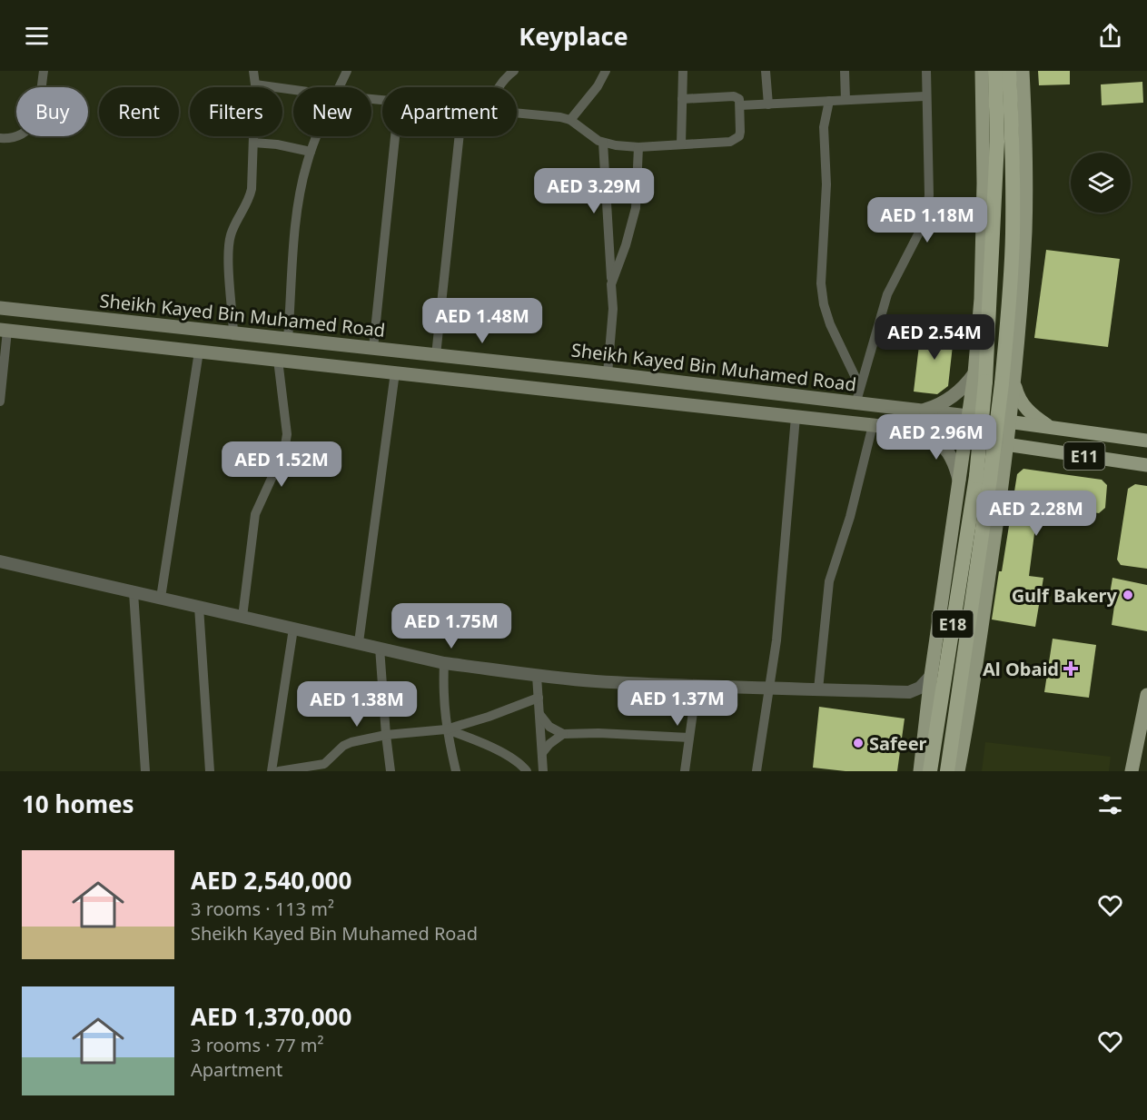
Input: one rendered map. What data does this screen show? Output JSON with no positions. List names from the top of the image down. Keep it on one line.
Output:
{"streets":{"highway":["E18"],"main road":["Sheikh Kayed Bin Muhamed Road","E11"]},"crossings":[["Sheikh Kayed Bin Muhamed Road","E11"]],"places":{"other":["Gulf Bakery","Safeer"],"health":["Al Obaid"]},"page":{"header":"Keyplace","chip":["Buy","Rent","Filters","New","Apartment"],"price":["AED 3.29M","AED 1.18M","AED 1.48M","AED 2.54M","AED 2.96M","AED 1.52M","AED 2.28M","AED 1.75M","AED 1.37M","AED 1.38M"],"heading":"10 homes","list":[{"name":"AED 2,540,000","note":"3 rooms · 113 m² · Sheikh Kayed Bin Muhamed Road"},{"name":"AED 1,370,000","note":"3 rooms · 77 m² · Apartment"}]}}
